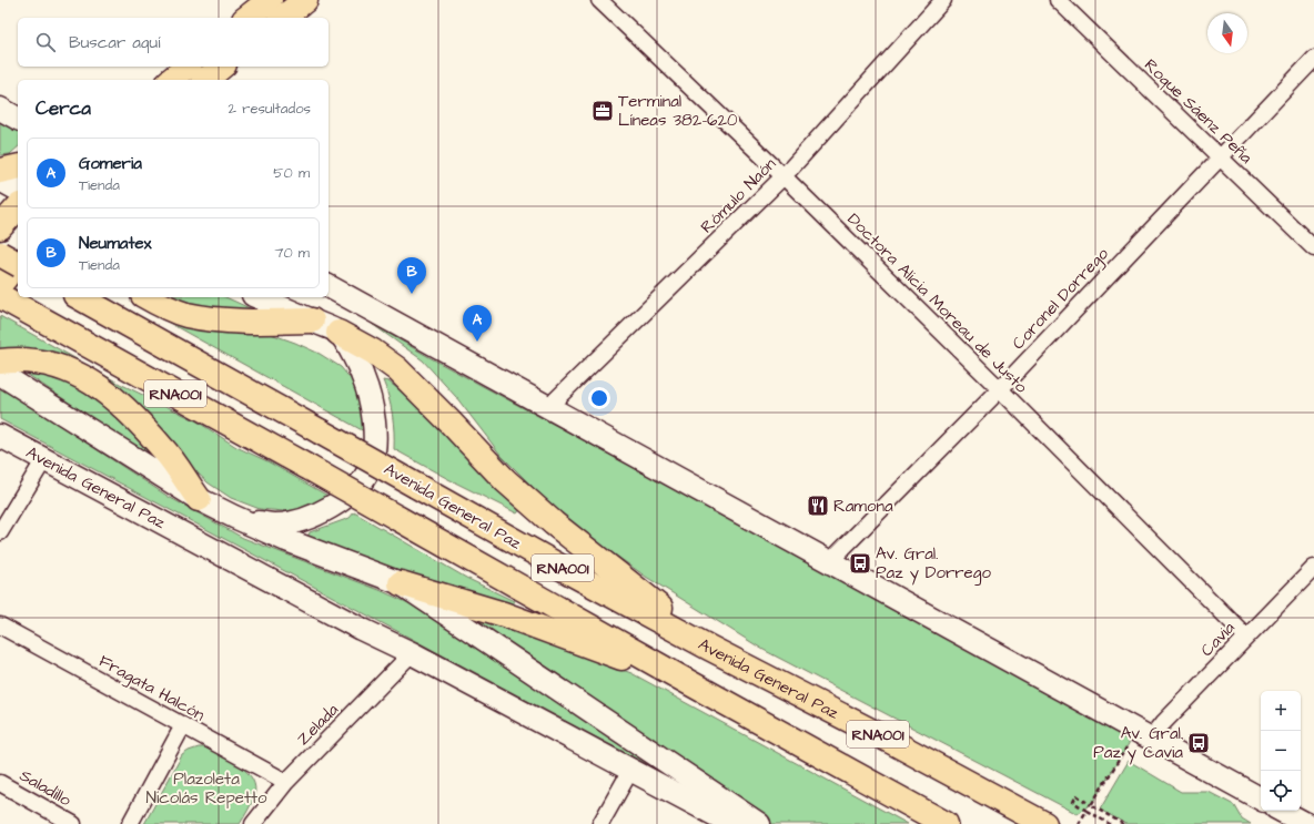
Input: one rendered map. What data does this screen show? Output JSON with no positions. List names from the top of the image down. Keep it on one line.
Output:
{"streets":{"main road":["RNA001","Avenida General Paz"],"street":["Roque Sáenz Peña","Rómulo Naón","Coronel Dorrego","Doctora Alicia Moreau de Justo","Cavia","Fragata Halcón","Zelada","Saladillo"]},"crossings":[["Roque Sáenz Peña","Coronel Dorrego"],["Rómulo Naón","Doctora Alicia Moreau de Justo"],["Coronel Dorrego","Doctora Alicia Moreau de Justo"],["Doctora Alicia Moreau de Justo","Cavia"],["Avenida General Paz","Zelada"],["Fragata Halcón","Zelada"]],"parks":["Plazoleta Nicolás Repetto"],"places":{"office":["Terminal Líneas 382-620"],"restaurant":["Ramona"],"bus stop":["Av. Gral. Paz y Dorrego","Av. Gral. Paz y Cavia"]},"north":"bottom","page":{"search":"Buscar aquí","heading":["Cerca","2 resultados"],"list":[{"mark":"A","name":"Gomeria","note":"Tienda","value":"50 m"},{"mark":"B","name":"Neumatex","note":"Tienda","value":"70 m"}],"pins":["B","A"],"map_buttons":["+","−"]}}
